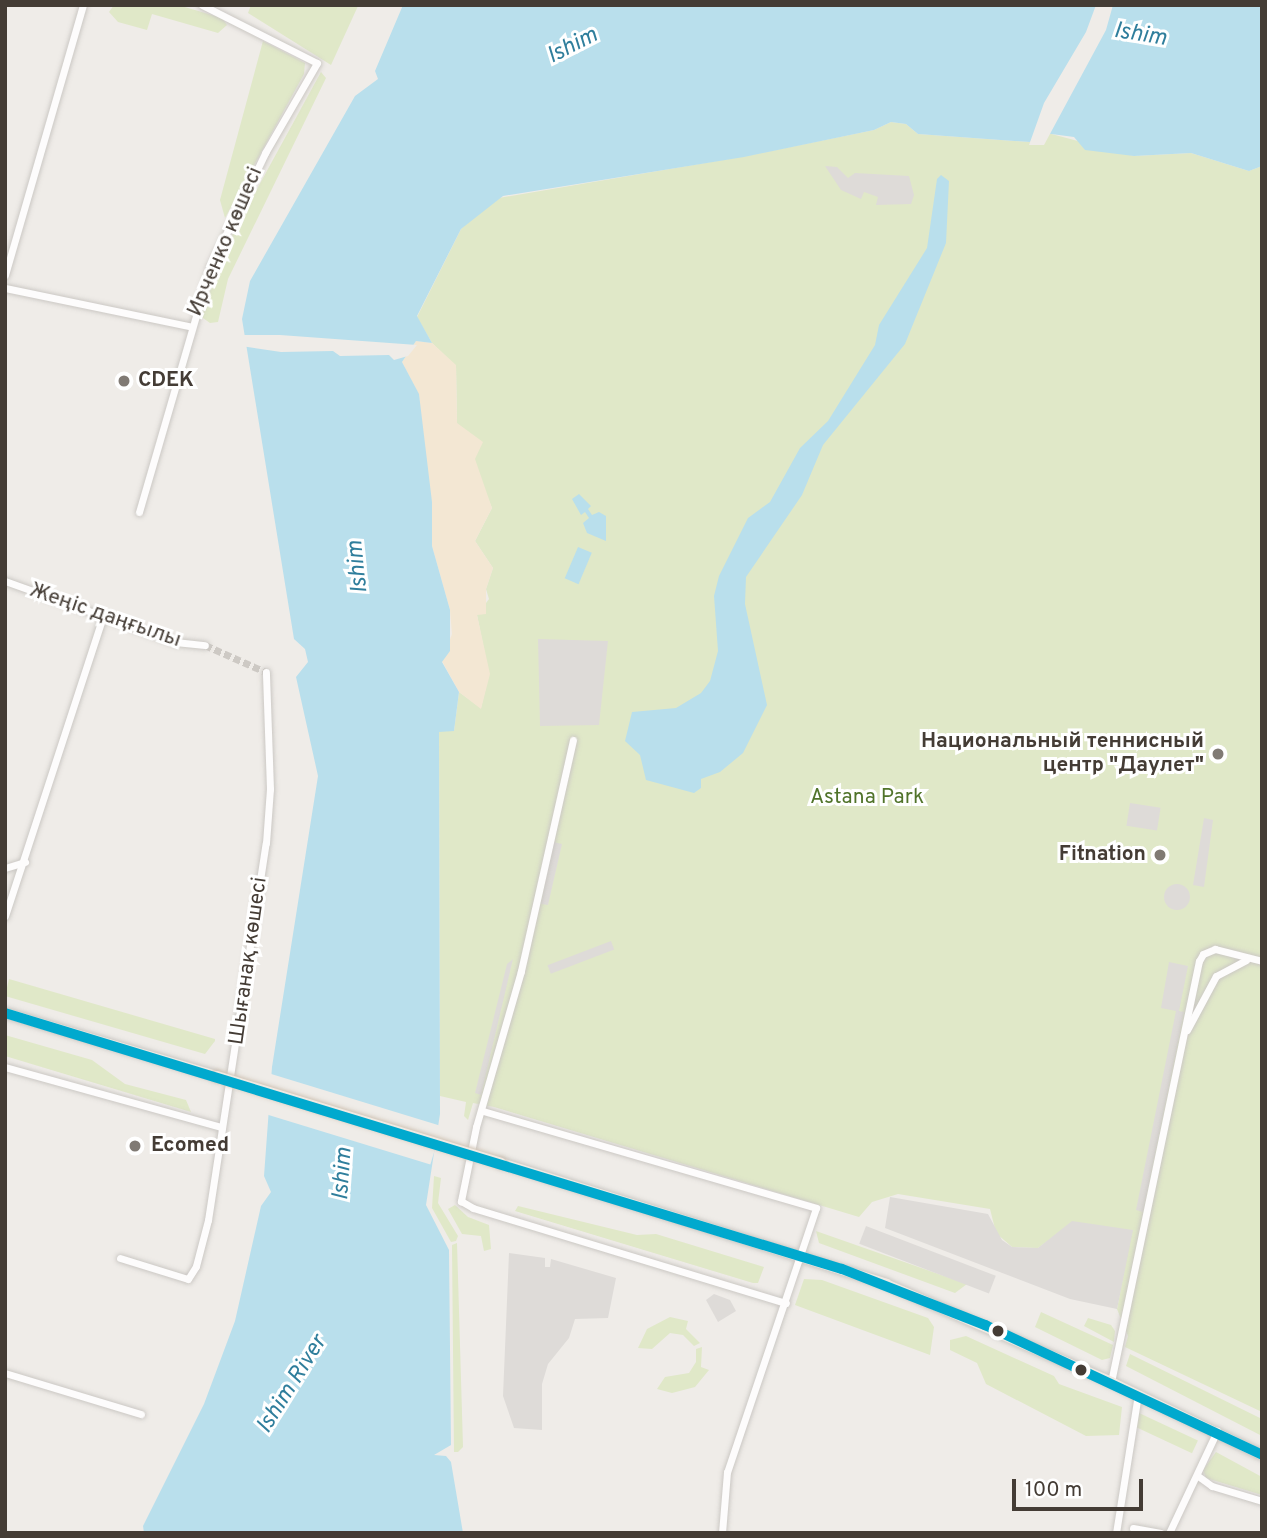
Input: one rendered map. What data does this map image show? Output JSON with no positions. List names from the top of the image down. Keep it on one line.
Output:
{"streets":{"street":["Ирченко көшесі","Жеңіс даңғылы","Шығанақ көшесі"]},"water":["Ishim","Ishim River"],"parks":["Astana Park"],"places":["CDEK","Национальный теннисный центр \"Даулет\"","Fitnation","Ecomed"],"scale_bar":"100 m"}
